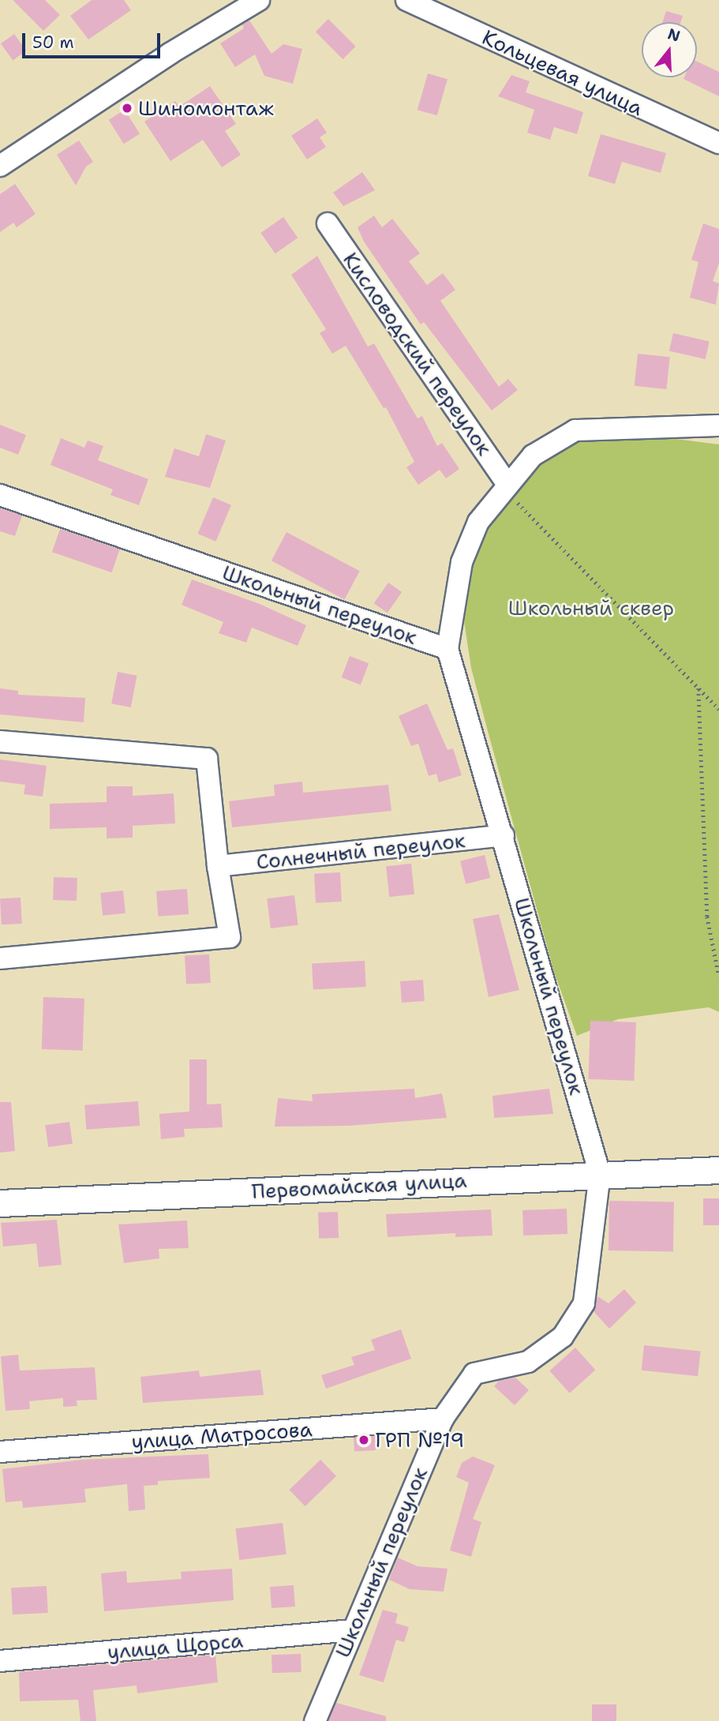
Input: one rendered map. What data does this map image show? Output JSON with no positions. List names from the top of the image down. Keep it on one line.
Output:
{"streets":{"main road":["Первомайская улица"],"street":["Кольцевая улица","Кисловодский переулок","Школьный переулок","Солнечный переулок","улица Матросова","улица Щорса"]},"crossings":[["Школьный переулок","Солнечный переулок"],["Школьный переулок","Первомайская улица"],["Школьный переулок","улица Матросова"],["Школьный переулок","улица Щорса"]],"parks":["Школьный сквер"],"places":["Шиномонтаж","ГРП №19"],"scale_bar":"50 m","north":"top"}
